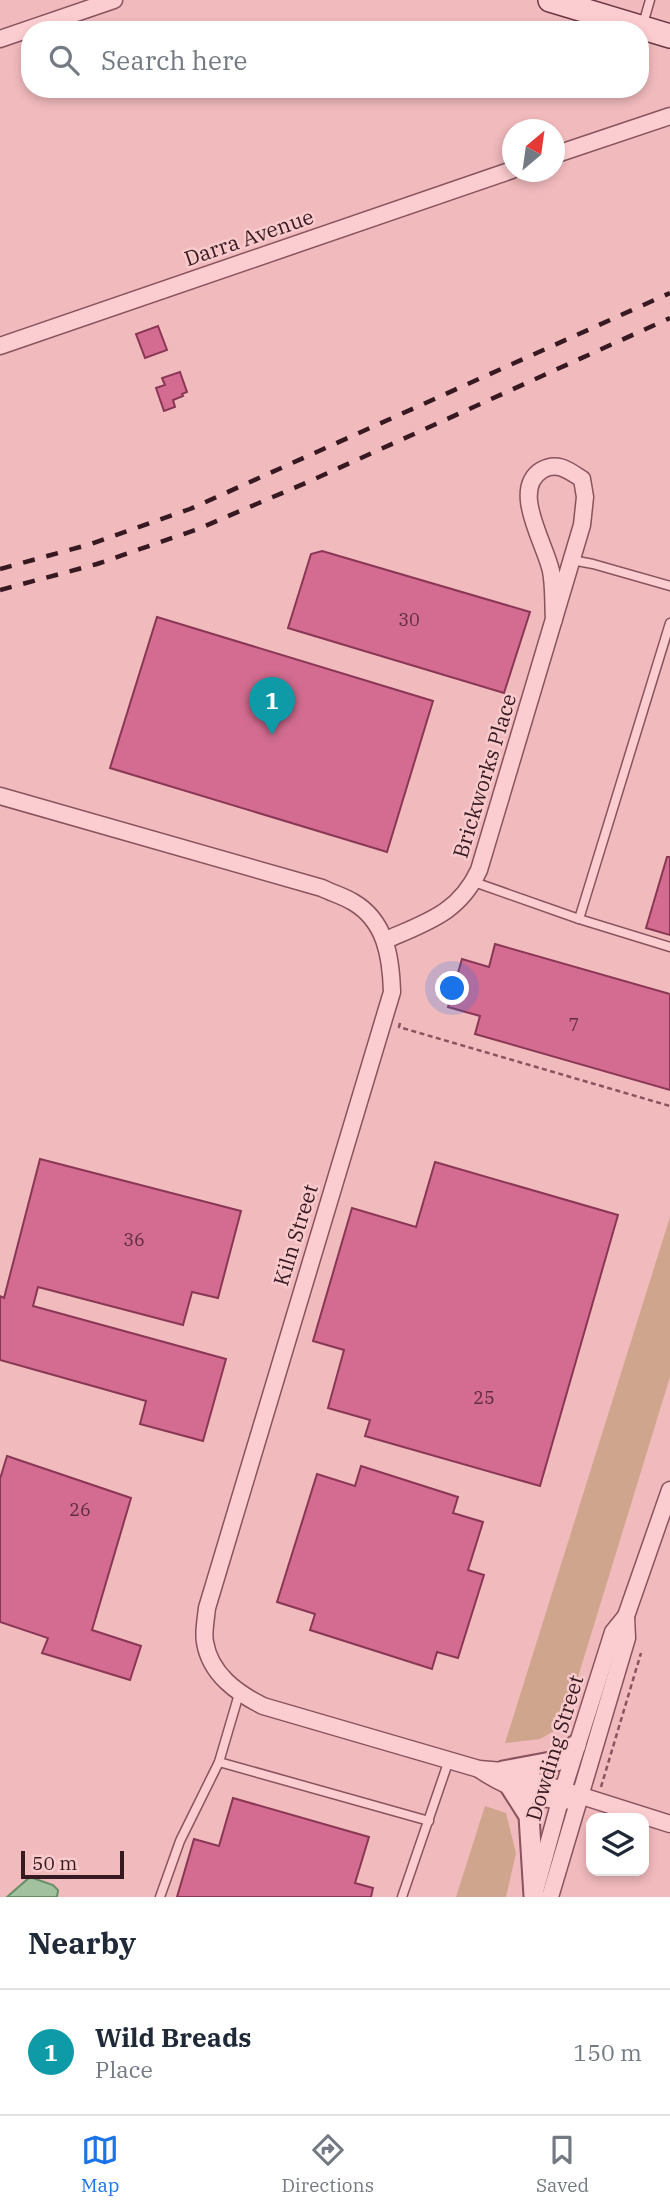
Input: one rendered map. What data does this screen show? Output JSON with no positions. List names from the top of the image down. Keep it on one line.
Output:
{"streets":{"street":["Darra Avenue","Brickworks Place","Kiln Street","Dowding Street"]},"crossings":[["Brickworks Place","Kiln Street"],["Kiln Street","Dowding Street"]],"house_numbers":["30","7","36","25","26"],"scale_bar":"50 m","north":"top right","page":{"search":"Search here","pins":"1","scale":"50 m","heading":"Nearby","list":[{"mark":"1","name":"Wild Breads","note":"Place","value":"150 m"}],"nav":["Map","Directions","Saved"]}}
